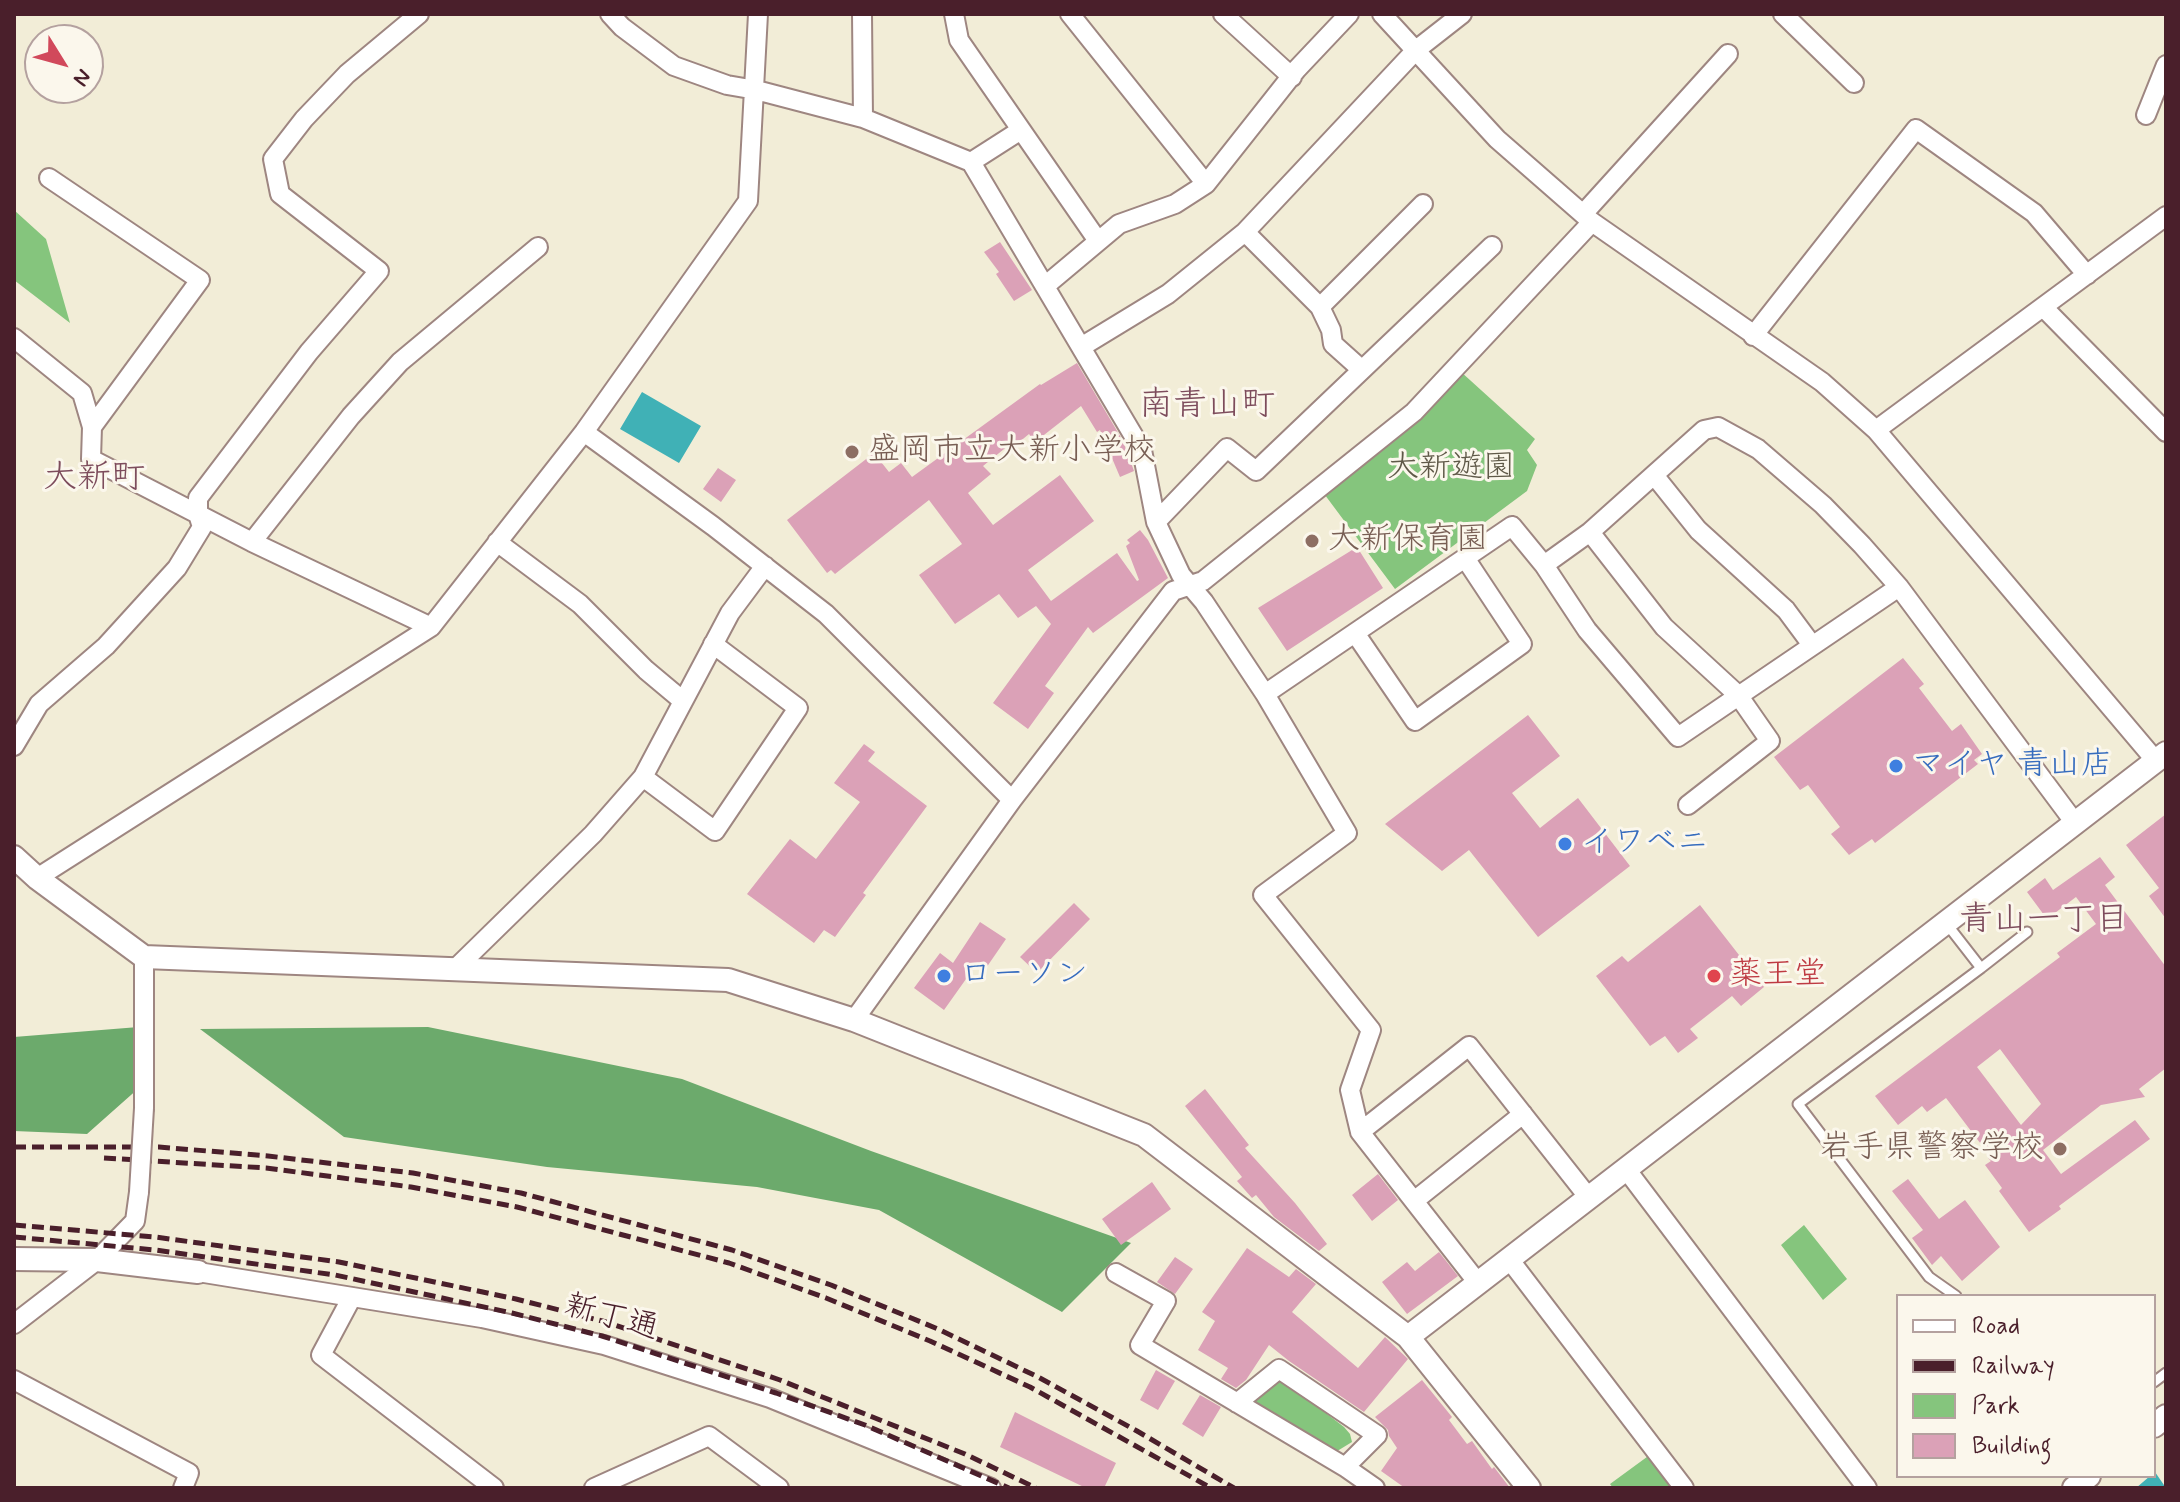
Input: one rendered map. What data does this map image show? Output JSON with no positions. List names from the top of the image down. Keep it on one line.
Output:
{"streets":{"street":["新丁通"]},"districts":["南青山町","大新町","青山一丁目"],"parks":["大新遊園"],"places":["盛岡市立大新小学校","大新保育園","マイヤ 青山店","イワベニ","ローソン","薬王堂","岩手県警察学校"],"legend":["Road","Railway","Park","Building"],"north":"bottom right"}
